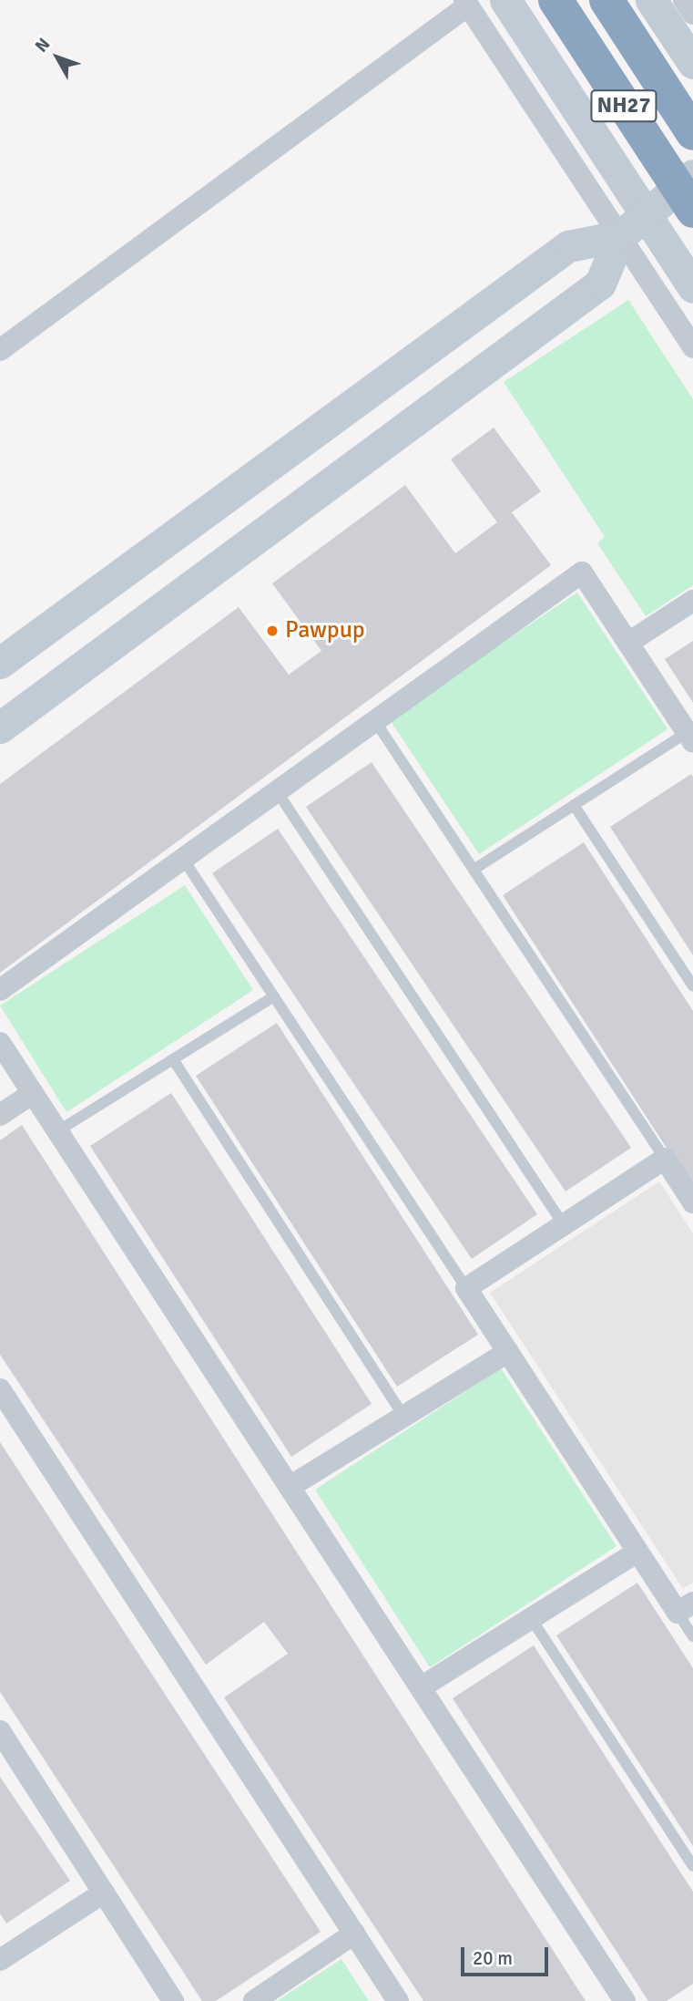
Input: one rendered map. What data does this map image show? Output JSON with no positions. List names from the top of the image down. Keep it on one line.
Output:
{"streets":{"highway":["NH27"]},"places":["Pawpup"],"scale_bar":"20 m","north":"top left"}
